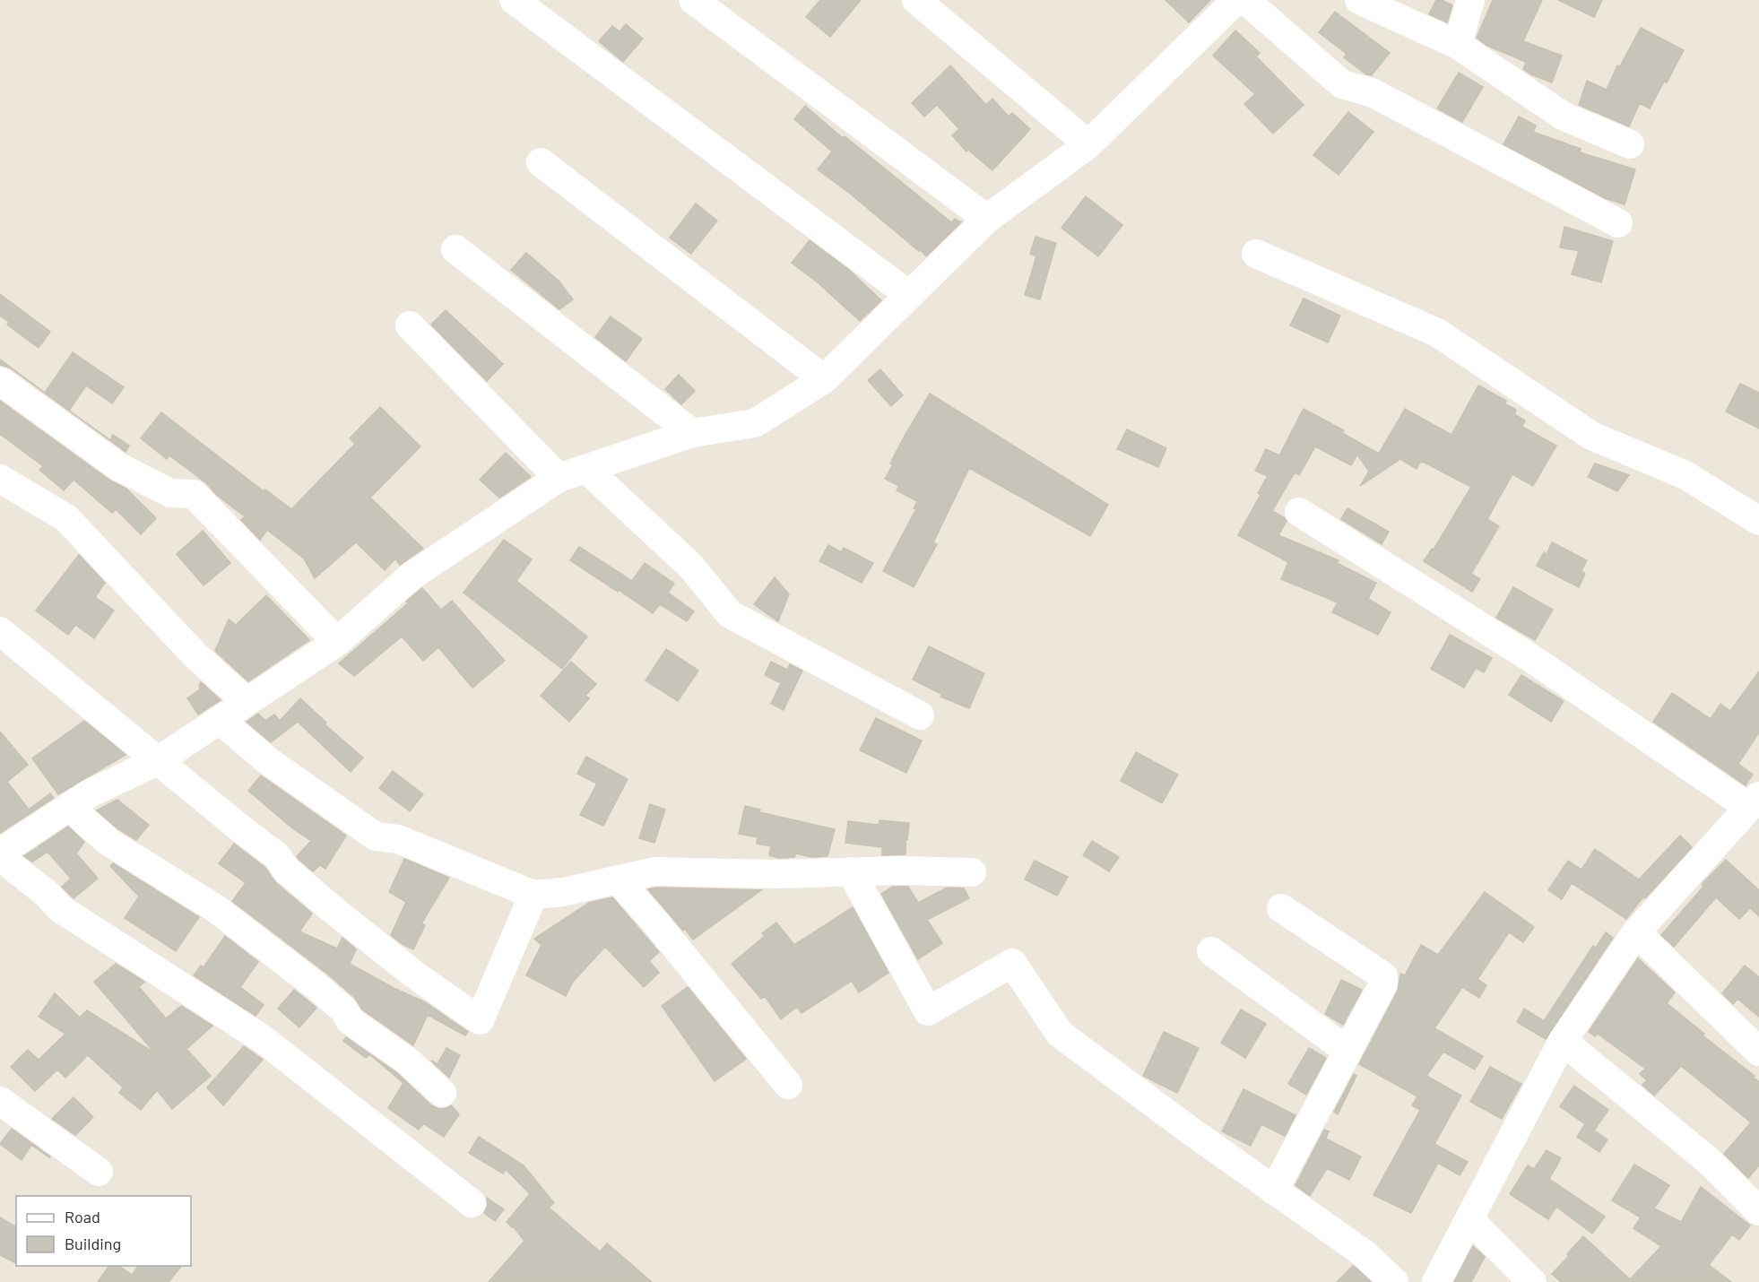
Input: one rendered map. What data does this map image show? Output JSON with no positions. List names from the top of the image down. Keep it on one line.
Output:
{"legend":["Road","Building"]}
